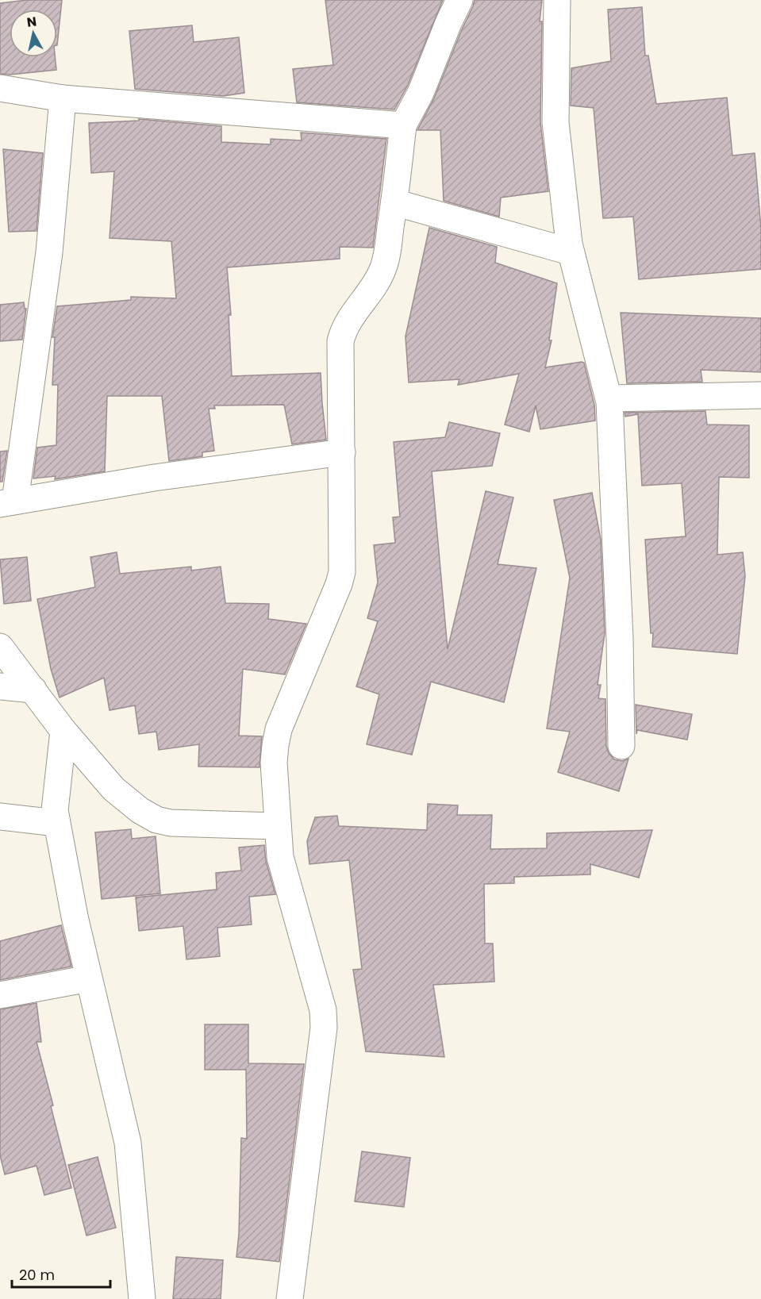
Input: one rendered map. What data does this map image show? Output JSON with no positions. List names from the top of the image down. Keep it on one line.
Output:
{"scale_bar":"20 m","north":"top"}
